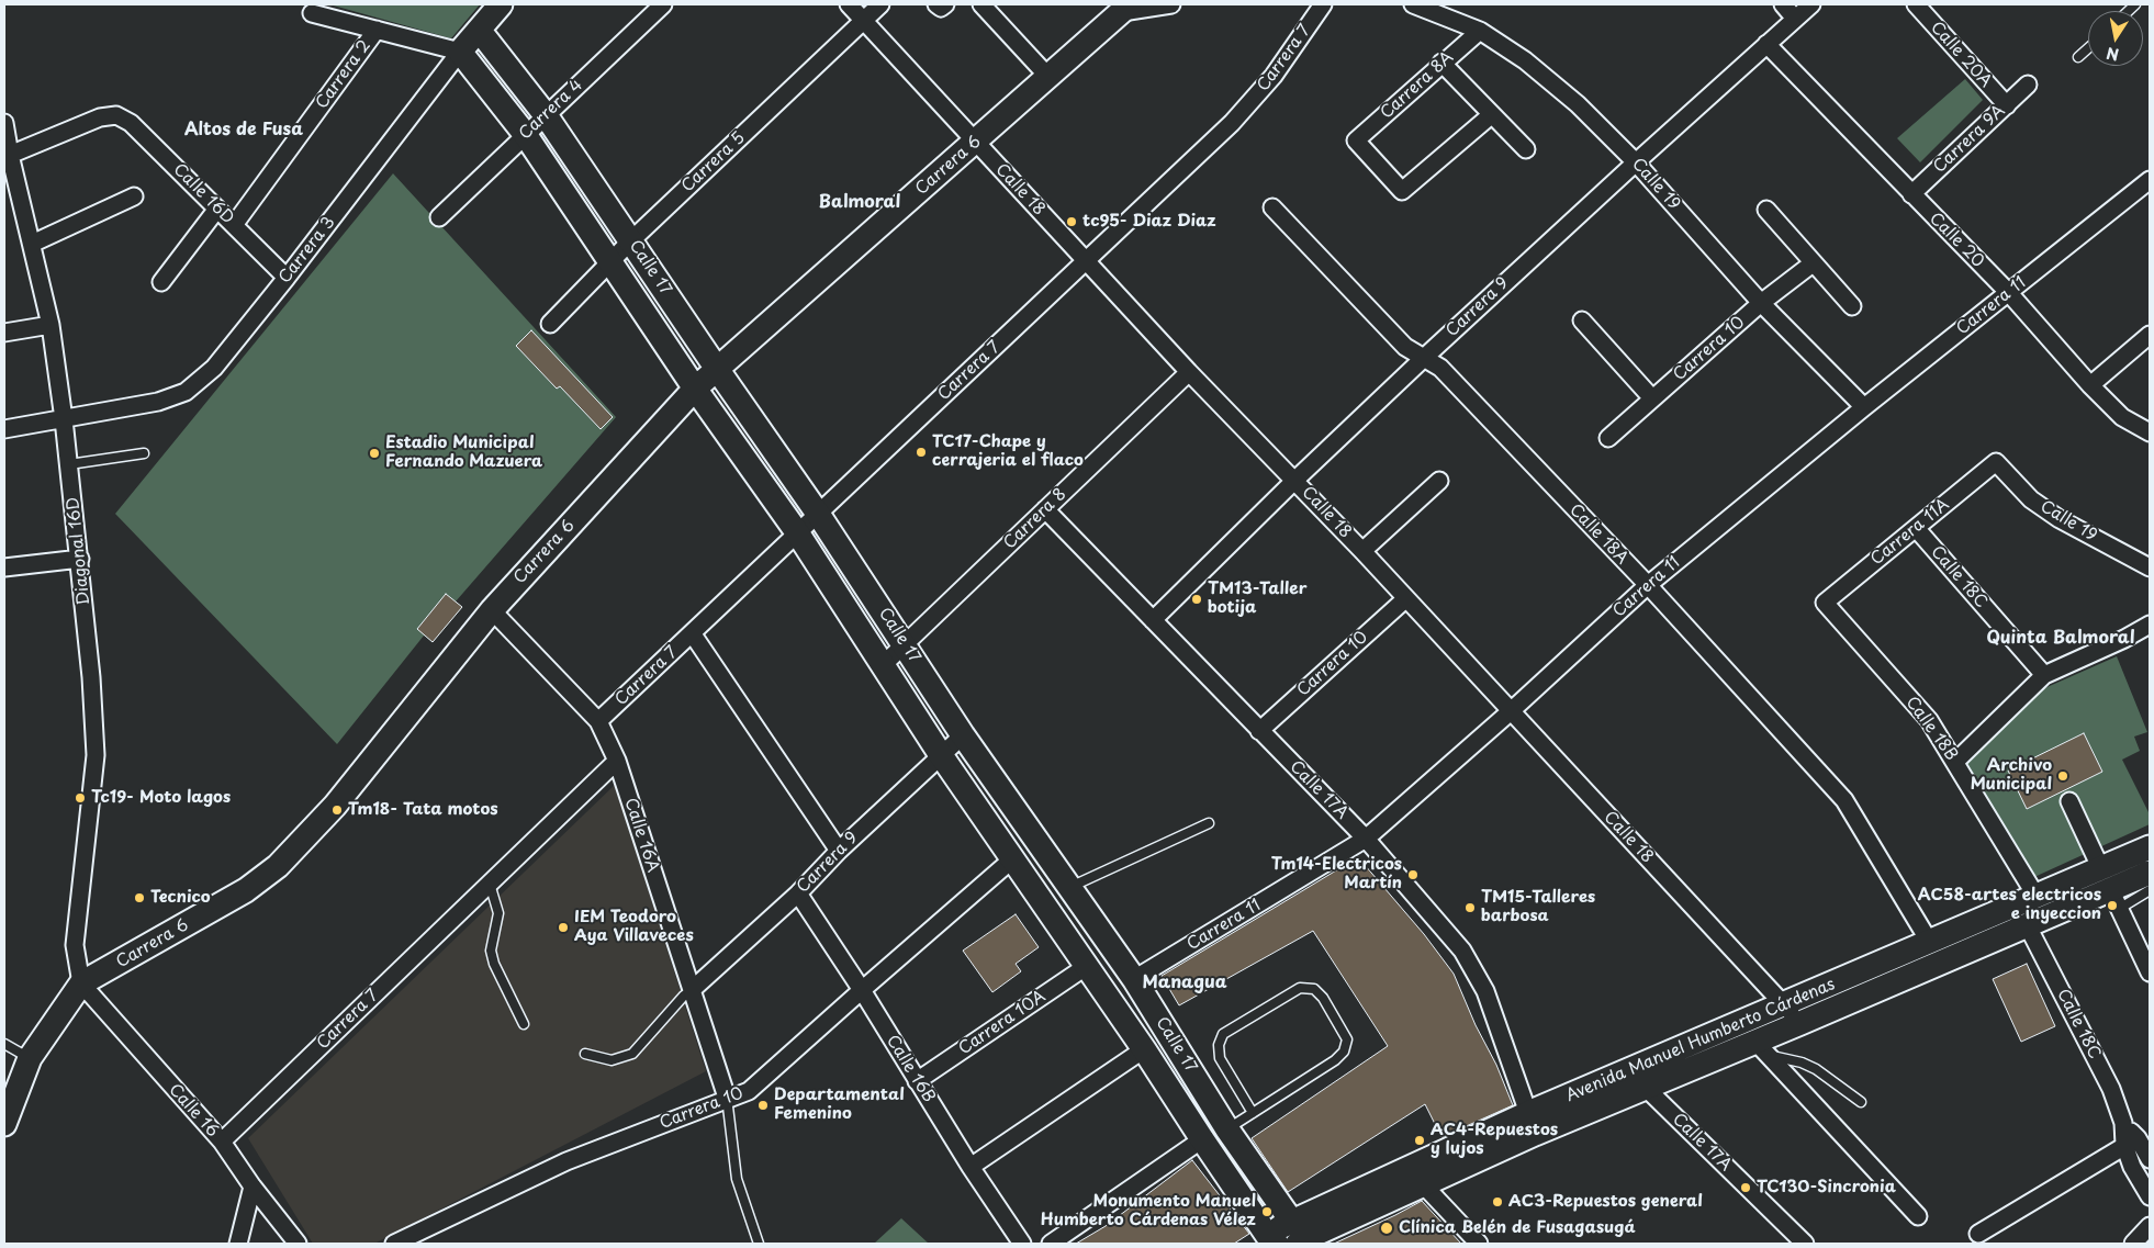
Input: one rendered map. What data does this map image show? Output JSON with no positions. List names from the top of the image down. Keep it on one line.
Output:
{"streets":{"street":["Calle 20A","Carrera 7","Carrera 2","Carrera 8A","Carrera 4","Carrera 9A","Carrera 5","Carrera 6","Calle 19","Calle 18","Calle 16D","Calle 20","Carrera 3","Calle 17","Carrera 11","Carrera 9","Carrera 10","Carrera 8","Carrera 11A","Calle 18A","Diagonal 16D","Calle 18C","Calle 18B","Calle 17A","Calle 16A","Carrera 10A","Avenida Manuel Humberto Cárdenas","Calle 16B","Calle 16"]},"crossings":[["Calle 20A","Carrera 9A"],["Carrera 7","Calle 18"],["Carrera 7","Calle 17"],["Carrera 7","Calle 16A"],["Carrera 7","Calle 16"],["Carrera 2","Calle 16D"],["Carrera 8A","Calle 19"],["Carrera 4","Calle 17"],["Carrera 9A","Calle 20"],["Carrera 5","Calle 18"],["Carrera 5","Calle 17"],["Carrera 6","Calle 18"],["Carrera 6","Calle 17"],["Carrera 6","Diagonal 16D"],["Carrera 6","Calle 16A"],["Carrera 6","Calle 16"],["Calle 19","Carrera 11"],["Calle 19","Carrera 9"],["Calle 19","Carrera 10"],["Calle 19","Carrera 11A"],["Calle 18","Carrera 11"],["Calle 18","Carrera 9"],["Calle 18","Carrera 10"],["Calle 18","Carrera 8"],["Calle 18","Avenida Manuel Humberto Cárdenas"],["Calle 16D","Carrera 3"],["Calle 16D","Diagonal 16D"],["Calle 20","Carrera 11"],["Calle 20","Carrera 9"],["Carrera 3","Calle 17"],["Carrera 3","Diagonal 16D"],["Calle 17","Carrera 11"],["Calle 17","Carrera 9"],["Calle 17","Carrera 10"],["Calle 17","Carrera 8"],["Calle 17","Carrera 10A"],["Calle 17","Avenida Manuel Humberto Cárdenas"],["Carrera 11","Calle 18A"],["Carrera 11","Calle 17A"],["Carrera 9","Calle 18A"],["Carrera 9","Calle 17A"],["Carrera 9","Calle 16A"],["Carrera 9","Calle 16B"],["Carrera 10","Calle 17A"],["Carrera 10","Calle 16A"],["Carrera 10","Calle 16B"],["Carrera 8","Calle 17A"],["Carrera 11A","Calle 18C"],["Carrera 11A","Calle 18B"],["Calle 18A","Avenida Manuel Humberto Cárdenas"],["Diagonal 16D","Calle 16"],["Calle 18C","Avenida Manuel Humberto Cárdenas"],["Calle 18B","Avenida Manuel Humberto Cárdenas"],["Calle 17A","Avenida Manuel Humberto Cárdenas"],["Carrera 10A","Calle 16B"]],"districts":["Altos de Fusa","Balmoral","Quinta Balmoral","Managua"],"places":["tc95- Diaz Diaz","TC17-Chape y cerrajeria el flaco","Estadio Municipal Fernando Mazuera","TM13-Taller botija","Archivo Municipal","Tc19- Moto lagos","Tm18- Tata motos","Tm14-Electricos Martín","Tecnico","AC58-artes electricos e inyeccion","TM15-Talleres barbosa","IEM Teodoro Aya Villaveces","Departamental Femenino","AC4-Repuestos y lujos","TC130-Sincronia","AC3-Repuestos general","Monumento Manuel Humberto Cárdenas Vélez","Clínica Belén de Fusagasugá"],"north":"bottom"}
